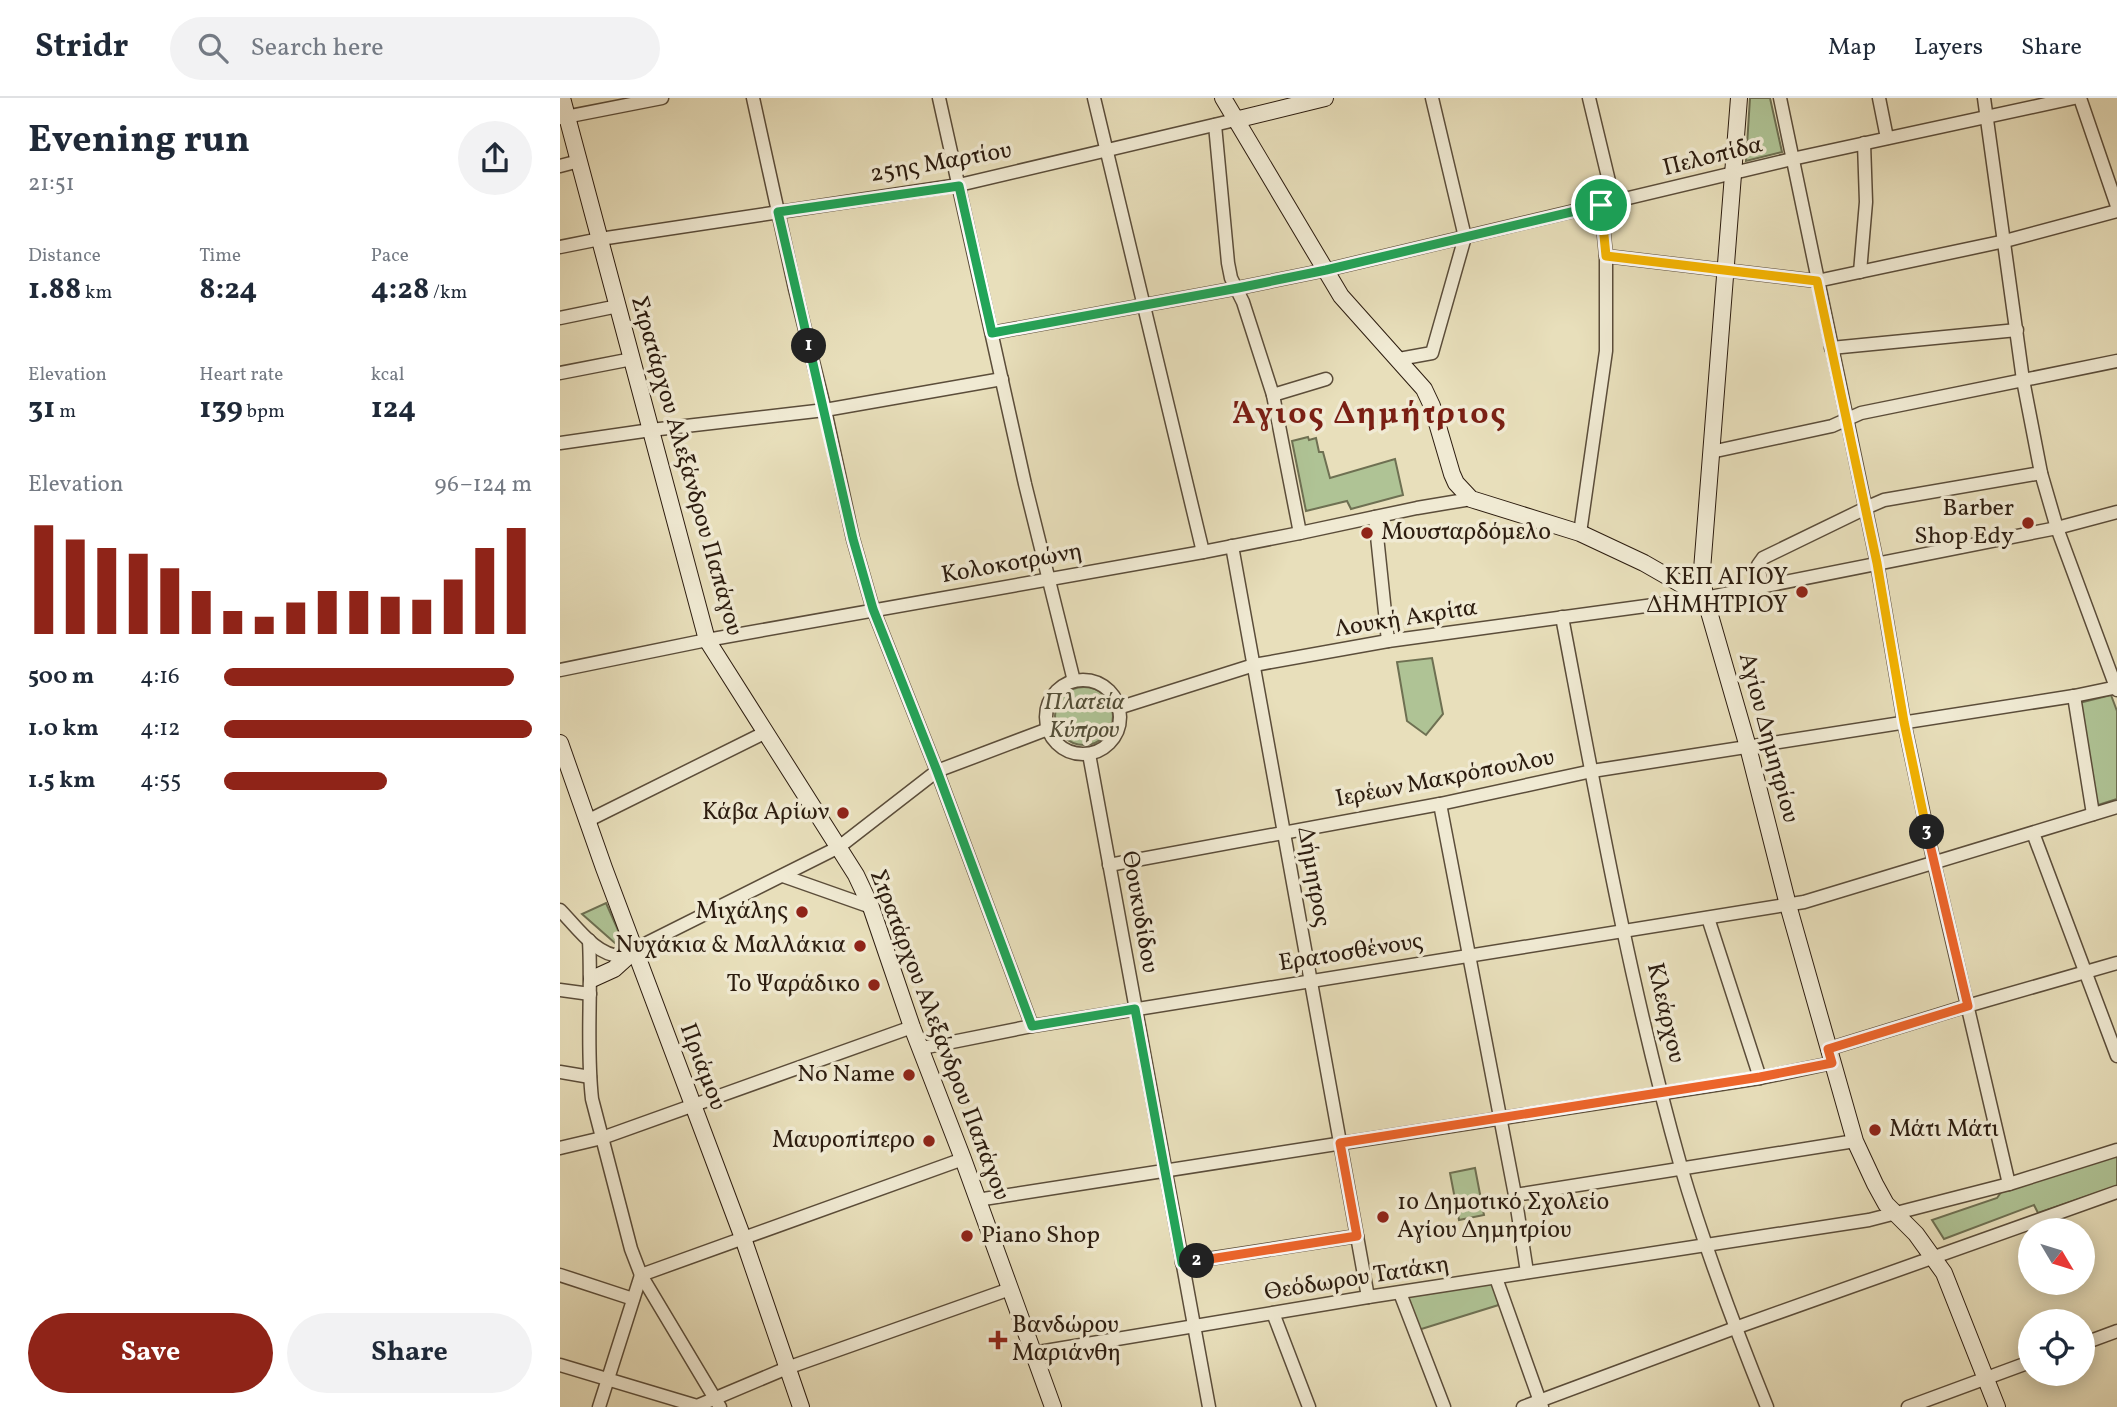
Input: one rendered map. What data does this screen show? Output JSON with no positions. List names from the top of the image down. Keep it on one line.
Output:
{"streets":{"street":["Πελοπίδα","25ης Μαρτίου","Στρατάρχου Αλεξάνδρου Παπάγου","Κολοκοτρώνη","Λουκή Ακρίτα","Αγίου Δημητρίου","Ιερέων Μακρόπουλου","Δήμητρος","Θουκυδίδου","Ερατοσθένους","Κλεάρχου","Πριάμου","Θεόδωρου Τατάκη"]},"crossings":[["Πελοπίδα","Αγίου Δημητρίου"],["25ης Μαρτίου","Στρατάρχου Αλεξάνδρου Παπάγου"],["Στρατάρχου Αλεξάνδρου Παπάγου","Κολοκοτρώνη"],["Στρατάρχου Αλεξάνδρου Παπάγου","Ερατοσθένους"],["Στρατάρχου Αλεξάνδρου Παπάγου","Θεόδωρου Τατάκη"],["Κολοκοτρώνη","Δήμητρος"],["Λουκή Ακρίτα","Αγίου Δημητρίου"],["Λουκή Ακρίτα","Δήμητρος"],["Λουκή Ακρίτα","Θουκυδίδου"],["Λουκή Ακρίτα","Κλεάρχου"],["Αγίου Δημητρίου","Ιερέων Μακρόπουλου"],["Αγίου Δημητρίου","Ερατοσθένους"],["Αγίου Δημητρίου","Θεόδωρου Τατάκη"],["Ιερέων Μακρόπουλου","Δήμητρος"],["Ιερέων Μακρόπουλου","Θουκυδίδου"],["Ιερέων Μακρόπουλου","Κλεάρχου"],["Δήμητρος","Ερατοσθένους"],["Δήμητρος","Θεόδωρου Τατάκη"],["Θουκυδίδου","Ερατοσθένους"],["Θουκυδίδου","Θεόδωρου Τατάκη"],["Ερατοσθένους","Κλεάρχου"],["Κλεάρχου","Θεόδωρου Τατάκη"]],"districts":["Άγιος Δημήτριος"],"parks":["Πλατεία Κύπρου"],"places":{"other":["Barber Shop Edy","Μουσταρδόμελο","ΚΕΠ ΑΓΙΟΥ ΔΗΜΗΤΡΙΟΥ","Κάβα Αρίων","Μιχάλης","Νυχάκια & Μαλλάκια","Το Ψαράδικο","No Name","Μάτι Μάτι","Μαυροπίπερο","1ο Δημοτικό Σχολείο Αγίου Δημητρίου","Piano Shop"],"health":["Βανδώρου Μαριάνθη"]},"north":"bottom right","page":{"header":"Stridr","search":"Search here","nav":["Map","Layers","Share"],"heading":["Evening run","21:51"],"stats":[["Distance","1.88 km"],["Time","8:24"],["Pace","4:28 /km"],["Elevation","31 m"],["Heart rate","139 bpm"],["kcal","124"]],"pins":["1","3","2"],"chart":["Elevation","96–124 m"],"list":[{"name":"500 m","note":"4:16"},{"name":"1.0 km","note":"4:12"},{"name":"1.5 km","note":"4:55"}],"buttons":["Save","Share"]}}
